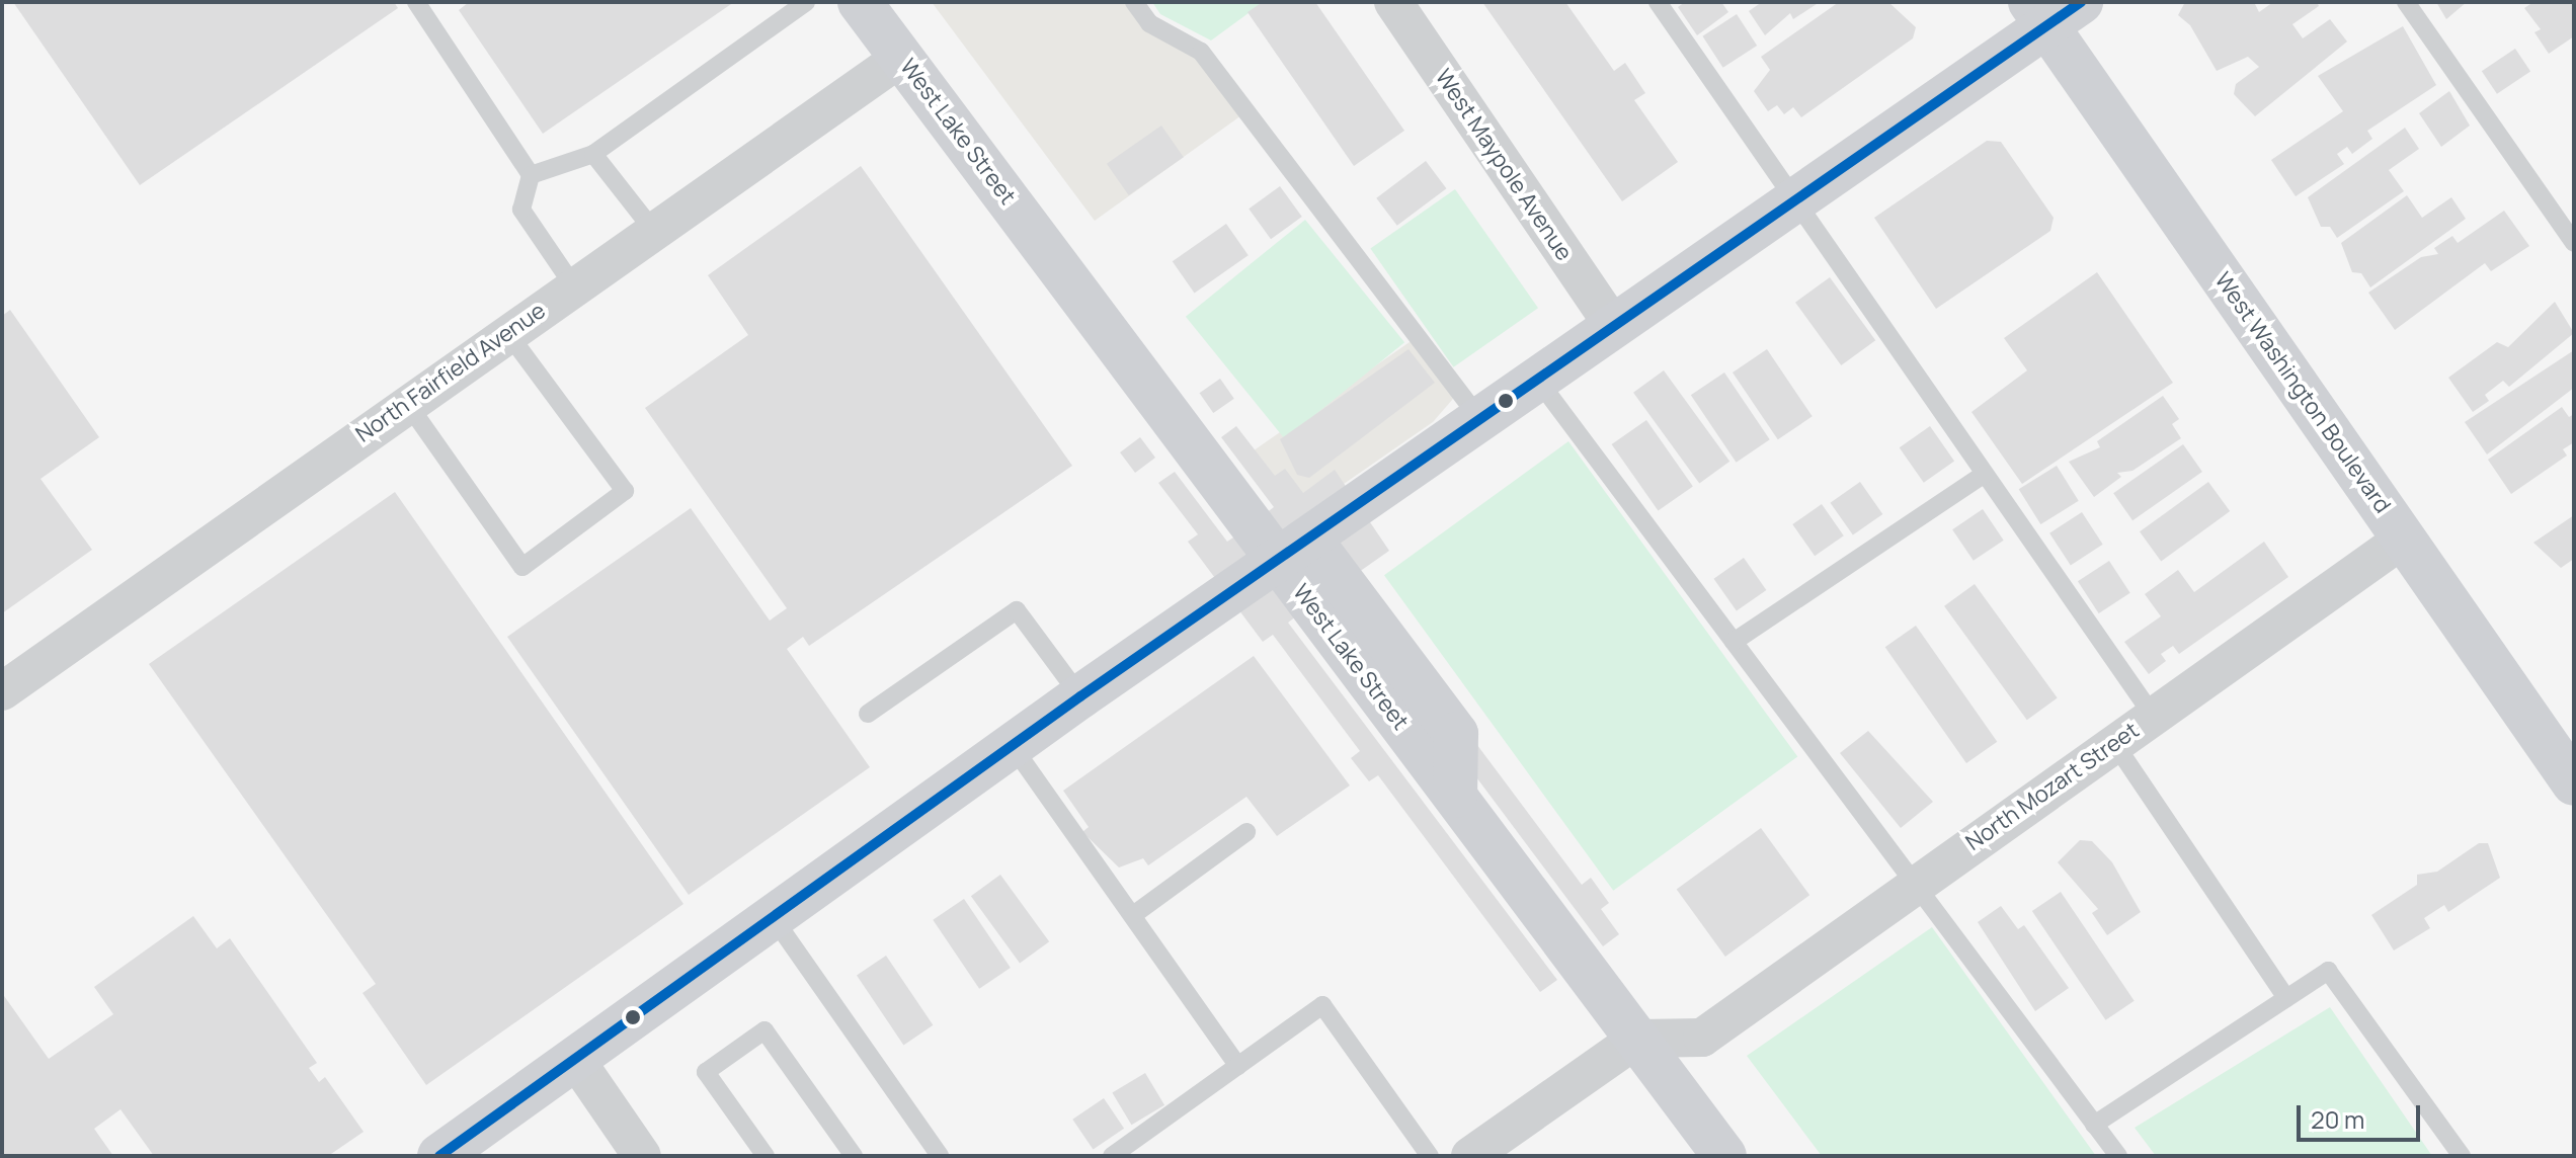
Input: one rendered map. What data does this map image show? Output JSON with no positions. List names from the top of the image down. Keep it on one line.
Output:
{"streets":{"street":["West Lake Street","West Maypole Avenue","North Fairfield Avenue","West Washington Boulevard","North Mozart Street"]},"crossings":[["West Lake Street","North Fairfield Avenue"],["West Washington Boulevard","North Mozart Street"]],"scale_bar":"20 m"}
